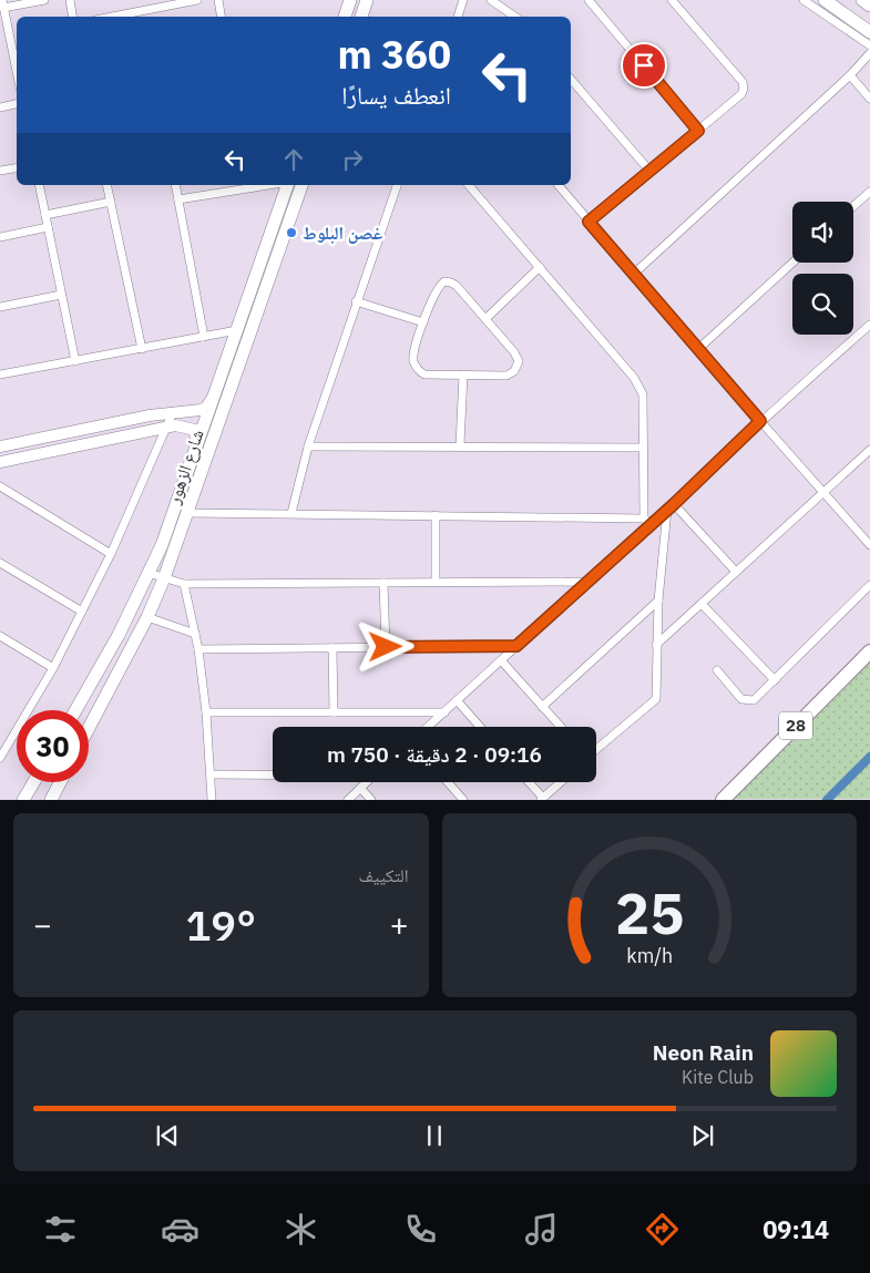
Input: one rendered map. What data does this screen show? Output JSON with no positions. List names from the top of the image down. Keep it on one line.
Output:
{"streets":{"highway":["28"],"main road":["شارع الزهور"]},"places":["غصن البلوط"],"page":{"turn":["360 m","انعطف يسارًا"],"limit":"30","trip":"09:16 · 2 دقيقة · 750 m","tile":"التكييف","heat":["−","19°","+"],"song":["Neon Rain","Kite Club"],"tabs":"09:14","gauge":["25","km/h"]}}
